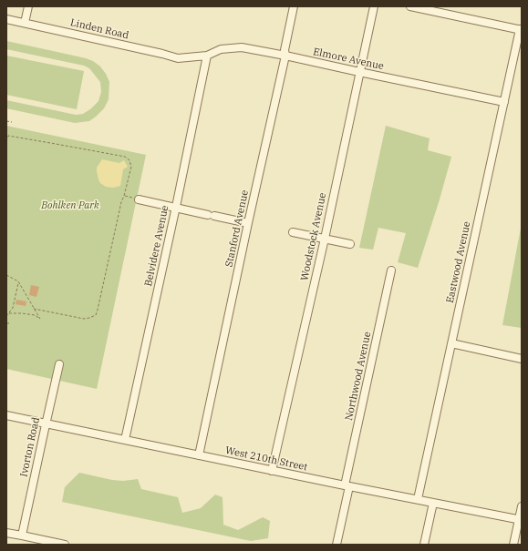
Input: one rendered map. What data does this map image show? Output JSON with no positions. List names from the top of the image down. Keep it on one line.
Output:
{"streets":{"street":["Linden Road","Elmore Avenue","Stanford Avenue","Woodstock Avenue","Belvidere Avenue","Eastwood Avenue","Northwood Avenue","Ivorton Road","West 210th Street"]},"crossings":[["Linden Road","Elmore Avenue"],["Elmore Avenue","Stanford Avenue"],["Elmore Avenue","Woodstock Avenue"],["Elmore Avenue","Belvidere Avenue"],["Elmore Avenue","Eastwood Avenue"],["Stanford Avenue","West 210th Street"],["Woodstock Avenue","West 210th Street"],["Belvidere Avenue","West 210th Street"],["Eastwood Avenue","West 210th Street"],["Northwood Avenue","West 210th Street"],["Ivorton Road","West 210th Street"]],"parks":["Bohlken Park"]}
